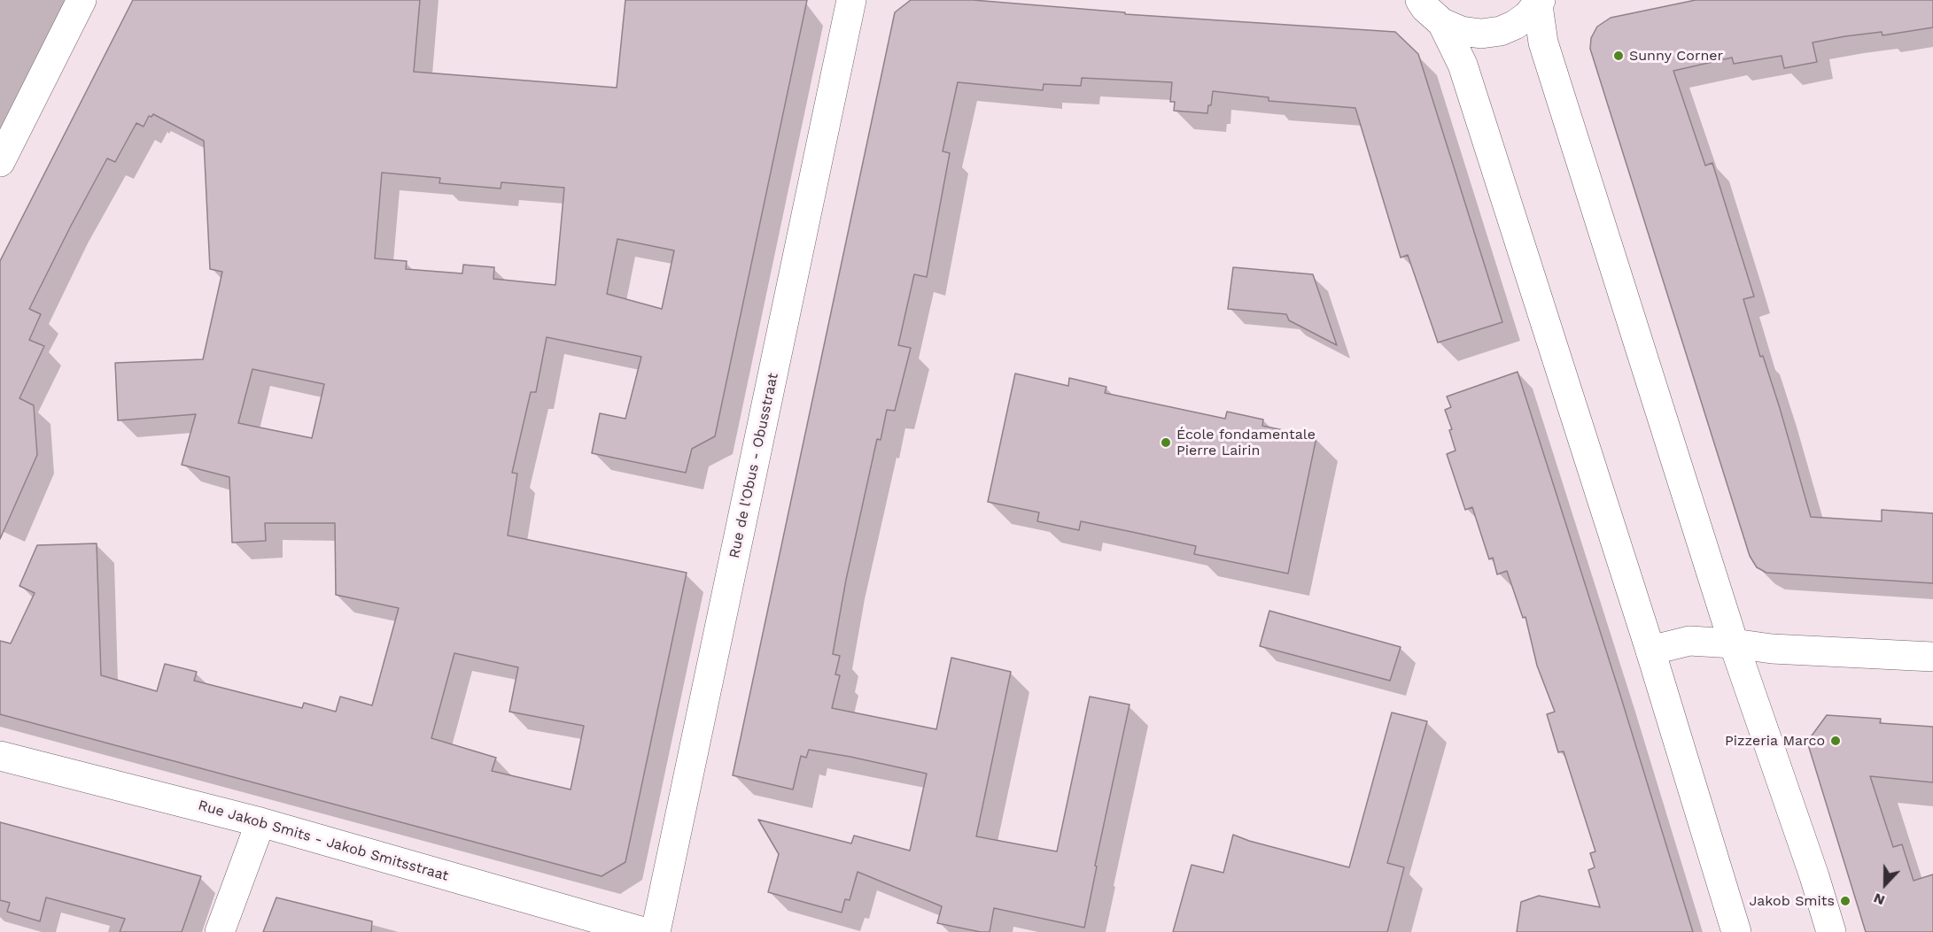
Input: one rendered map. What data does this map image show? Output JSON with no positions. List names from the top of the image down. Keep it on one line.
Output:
{"streets":{"street":["Rue de l'Obus - Obusstraat","Rue Jakob Smits - Jakob Smitsstraat"]},"places":["Sunny Corner","École fondamentale Pierre Lairin","Pizzeria Marco","Jakob Smits"],"north":"bottom"}
